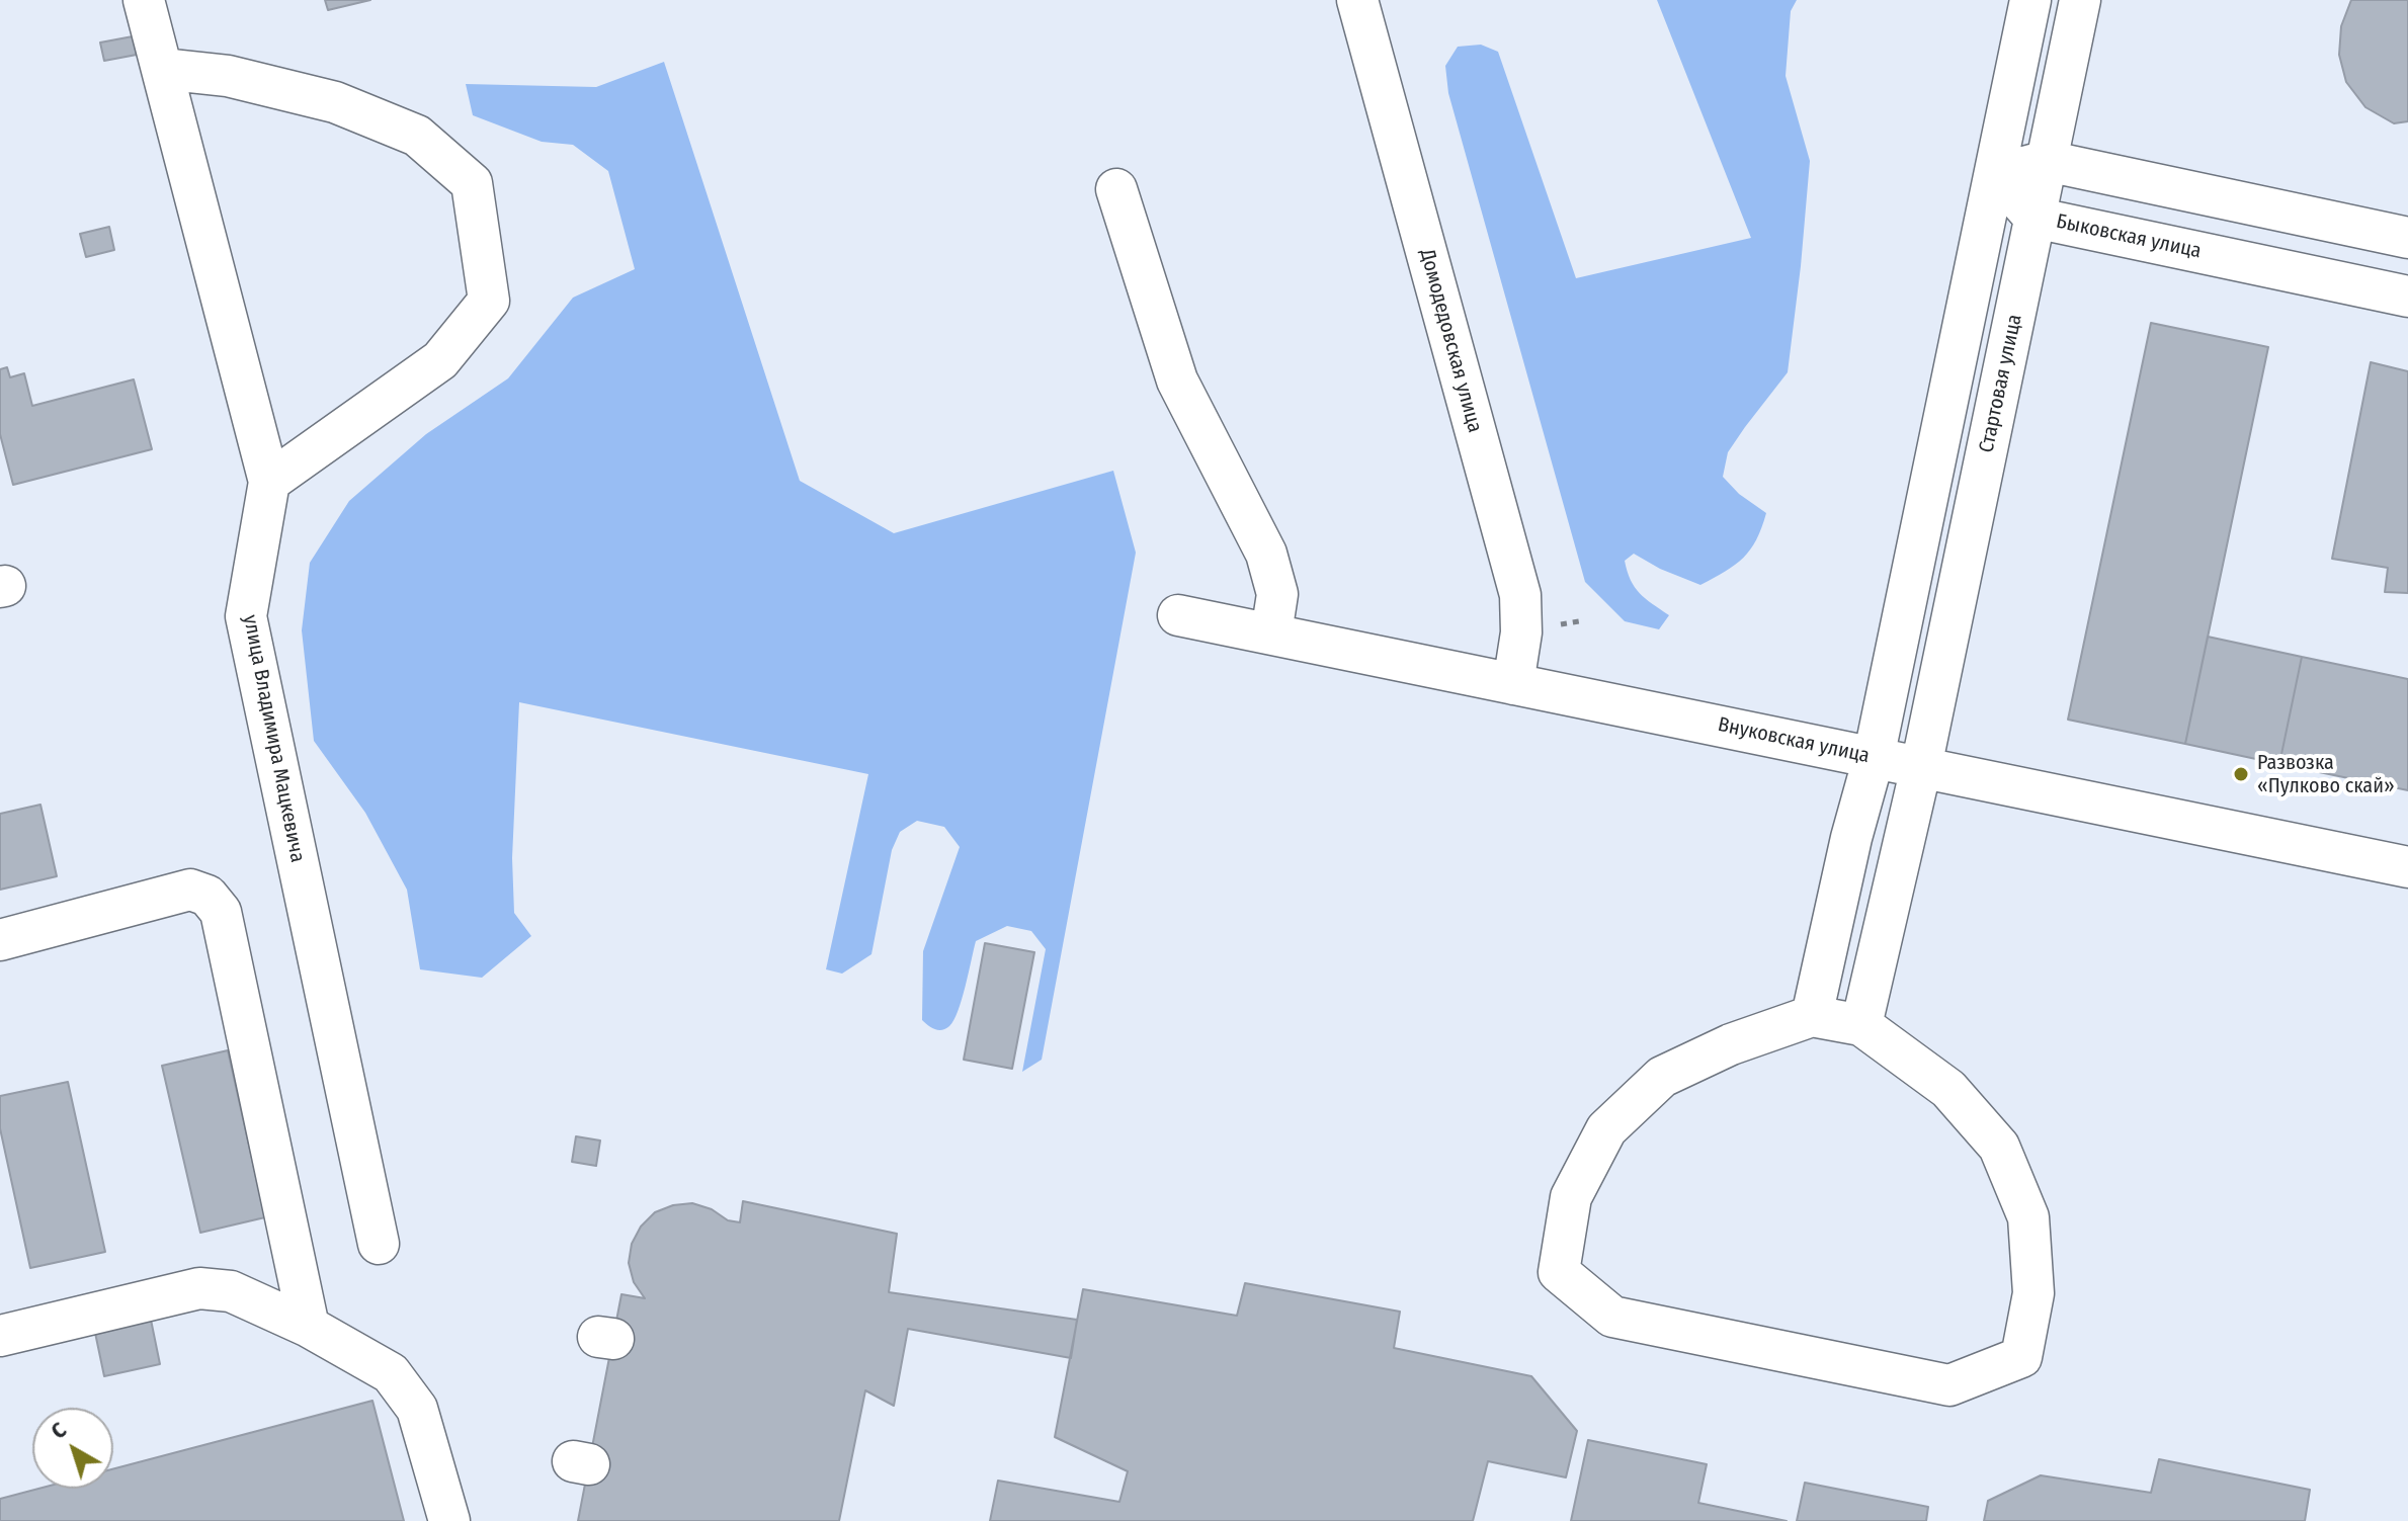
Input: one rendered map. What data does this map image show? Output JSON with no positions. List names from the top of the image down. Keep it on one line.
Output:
{"streets":{"street":["Быковская улица","Домодедовская улица","Стартовая улица","улица Владимира Мацкевича","Внуковская улица"]},"crossings":[["Быковская улица","Стартовая улица"],["Домодедовская улица","Внуковская улица"],["Стартовая улица","Внуковская улица"]],"places":["Развозка «Пулково скай»"],"north":"top left"}
